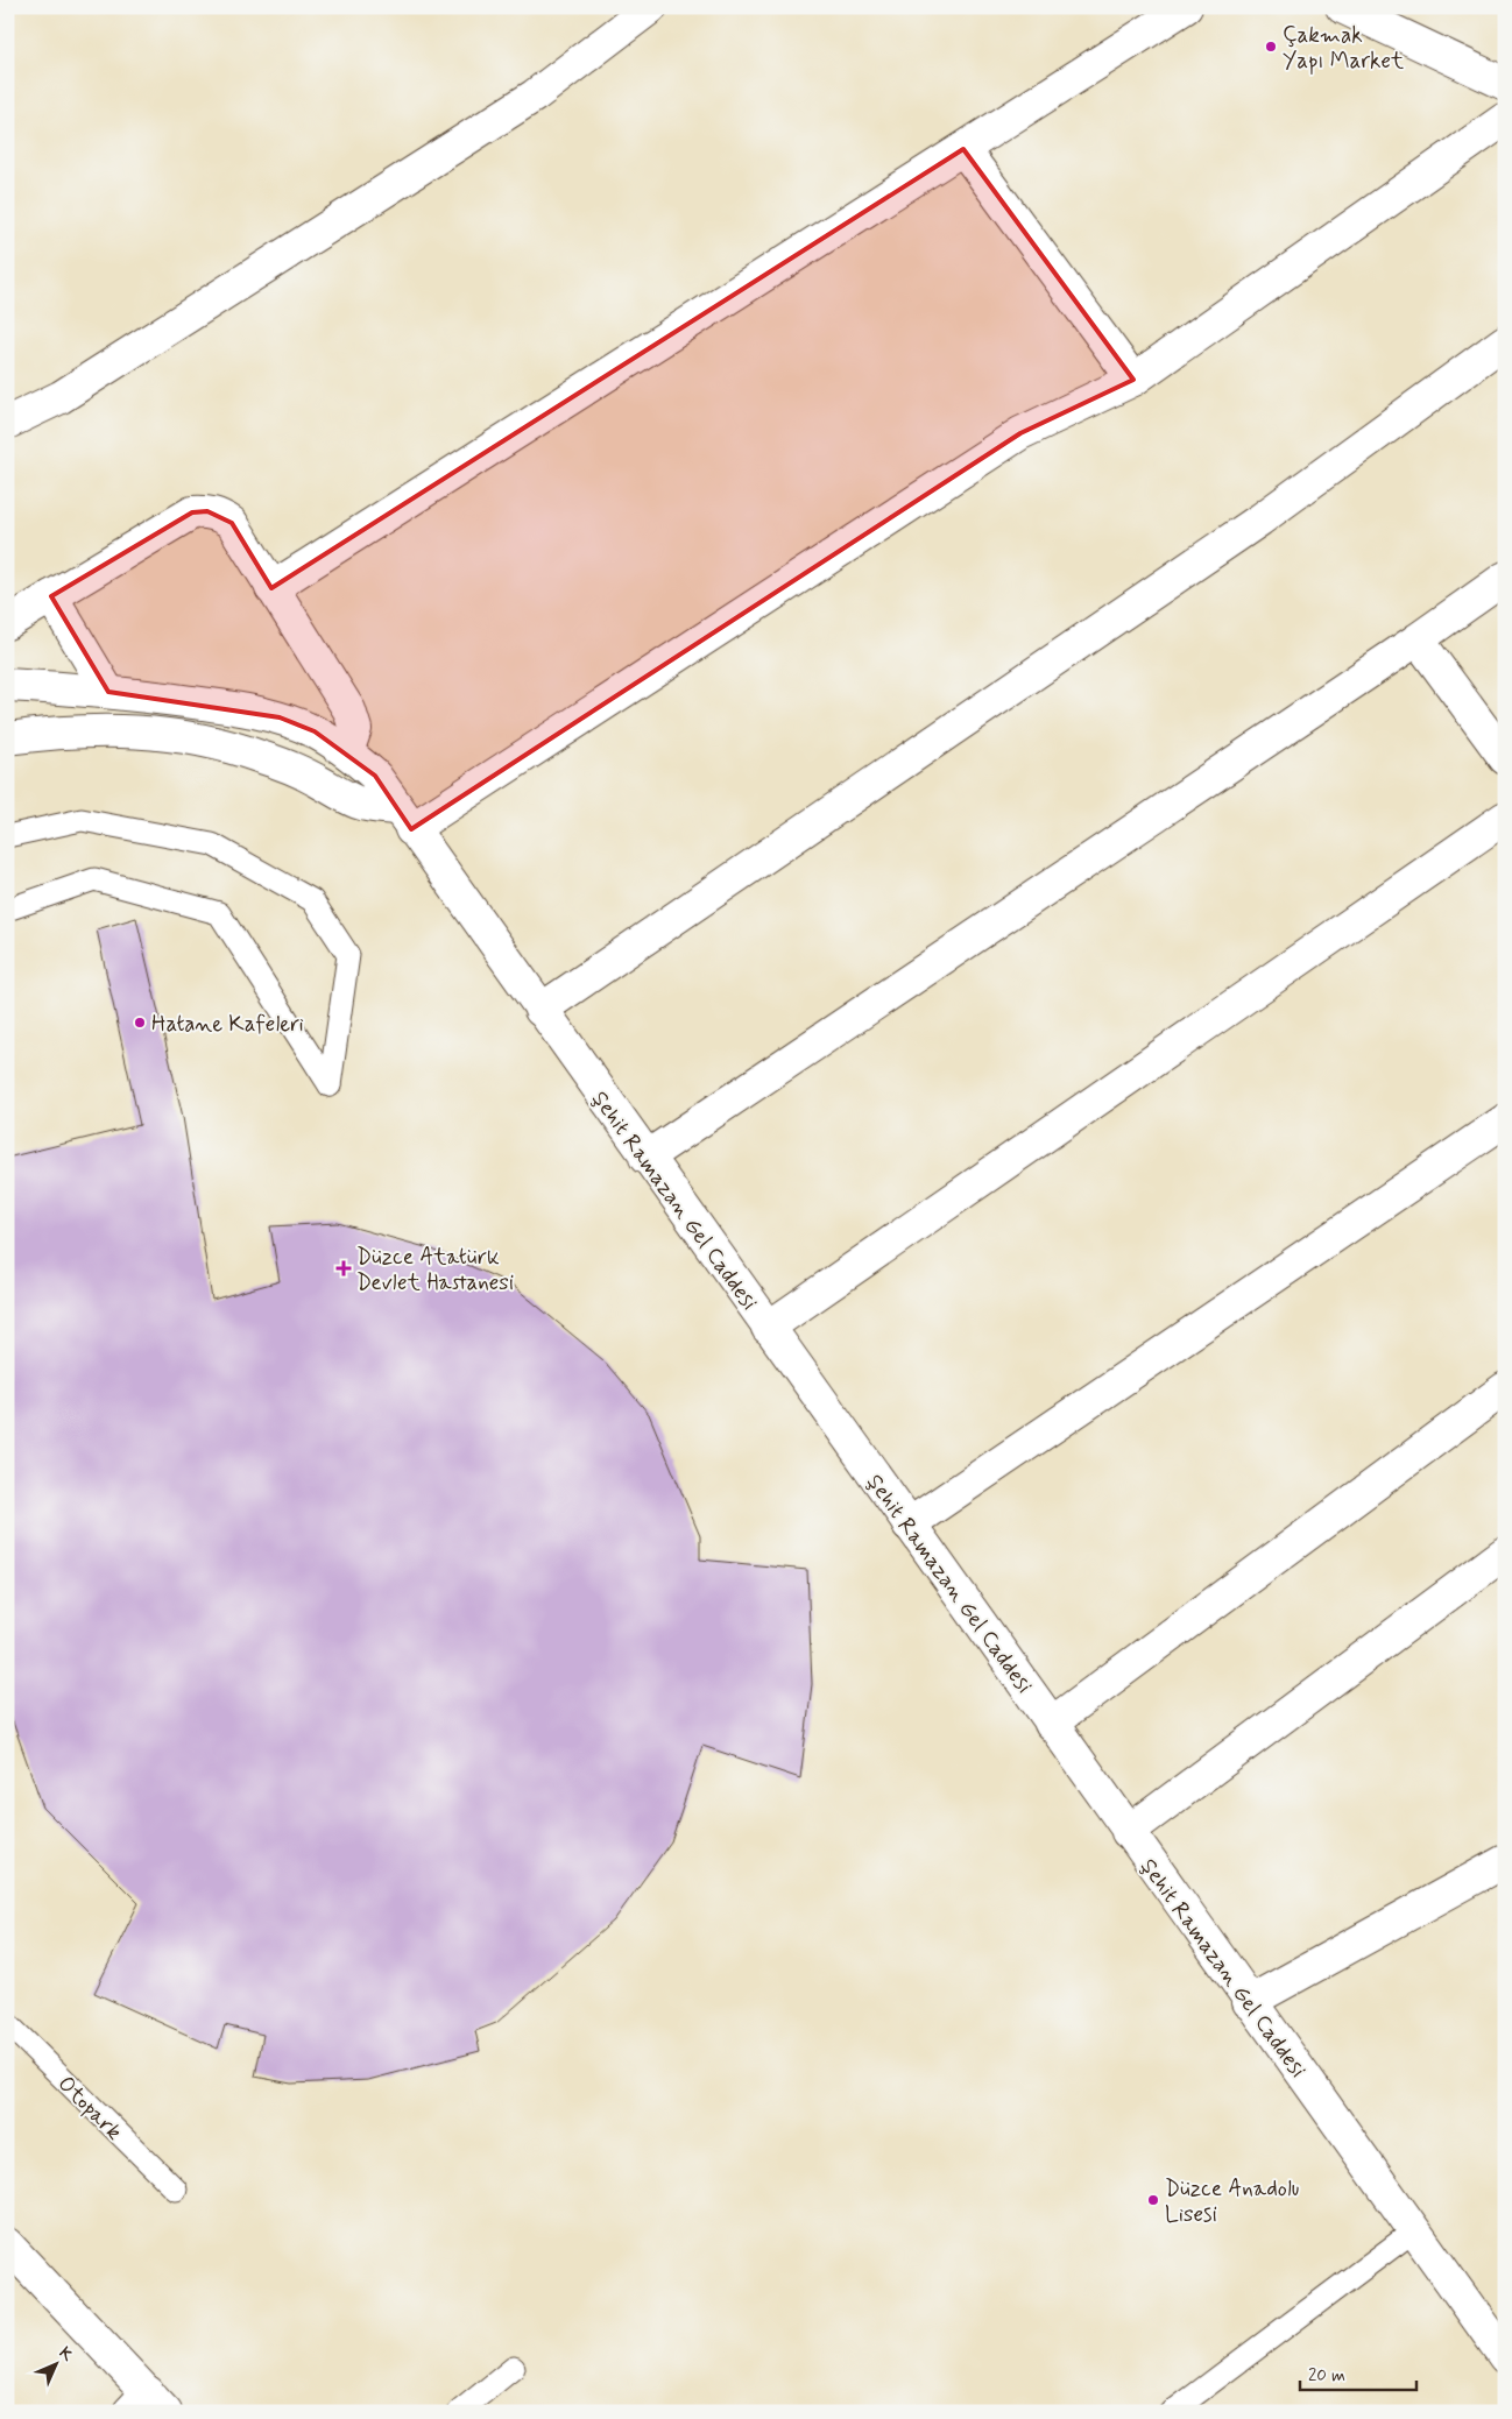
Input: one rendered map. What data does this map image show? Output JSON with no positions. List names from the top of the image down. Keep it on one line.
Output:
{"streets":{"street":["Şehit Ramazan Gel Caddesi"],"lane":["Otopark"]},"places":{"other":["Çakmak Yapı Market","Hatane Kafeleri","Düzce Anadolu Lisesi"],"health":["Düzce Atatürk Devlet Hastanesi"]},"scale_bar":"20 m","north":"top right"}
